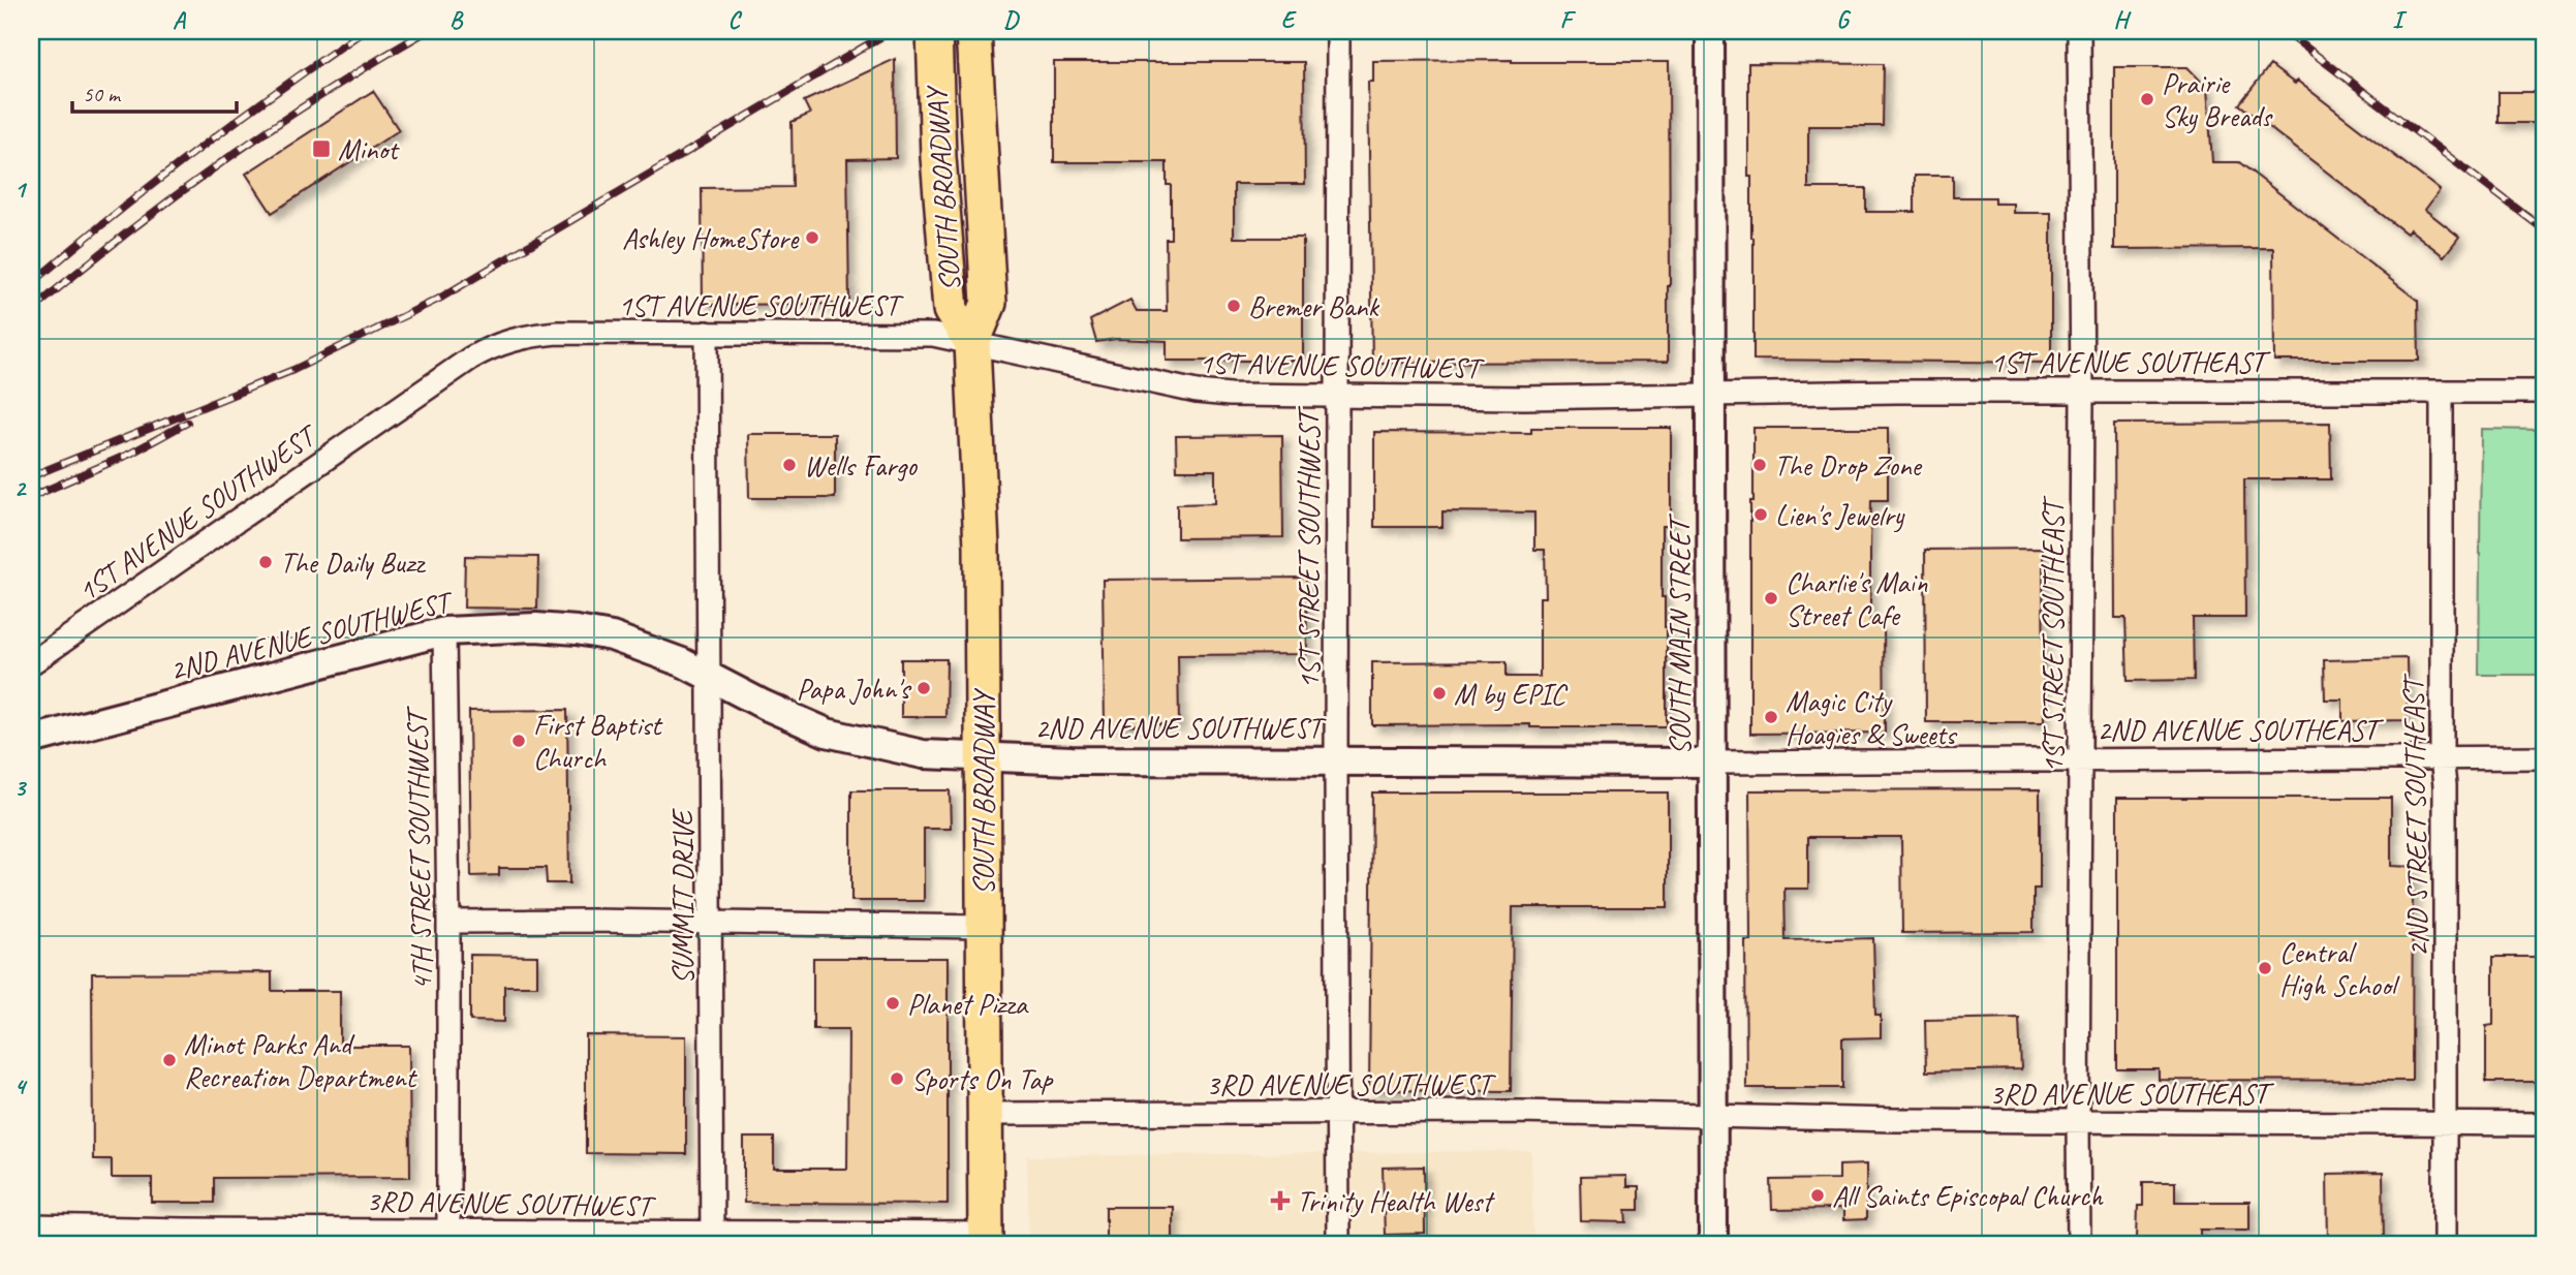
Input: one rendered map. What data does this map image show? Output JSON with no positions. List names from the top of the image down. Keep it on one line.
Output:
{"streets":{"main road":["SOUTH BROADWAY"],"street":["1ST AVENUE SOUTHWEST","1ST AVENUE SOUTHEAST","1ST STREET SOUTHWEST","2ND AVENUE SOUTHWEST","SOUTH MAIN STREET","1ST STREET SOUTHEAST","2ND AVENUE SOUTHEAST","2ND STREET SOUTHEAST","4TH STREET SOUTHWEST","SUMMIT DRIVE","3RD AVENUE SOUTHWEST","3RD AVENUE SOUTHEAST"]},"crossings":[["SOUTH BROADWAY","1ST AVENUE SOUTHWEST"],["SOUTH BROADWAY","2ND AVENUE SOUTHWEST"],["SOUTH BROADWAY","3RD AVENUE SOUTHWEST"],["1ST AVENUE SOUTHWEST","1ST AVENUE SOUTHEAST"],["1ST AVENUE SOUTHWEST","1ST STREET SOUTHWEST"],["1ST AVENUE SOUTHWEST","SOUTH MAIN STREET"],["1ST AVENUE SOUTHWEST","SUMMIT DRIVE"],["1ST AVENUE SOUTHEAST","SOUTH MAIN STREET"],["1ST AVENUE SOUTHEAST","1ST STREET SOUTHEAST"],["1ST AVENUE SOUTHEAST","2ND STREET SOUTHEAST"],["1ST STREET SOUTHWEST","2ND AVENUE SOUTHWEST"],["1ST STREET SOUTHWEST","3RD AVENUE SOUTHWEST"],["2ND AVENUE SOUTHWEST","SOUTH MAIN STREET"],["2ND AVENUE SOUTHWEST","2ND AVENUE SOUTHEAST"],["2ND AVENUE SOUTHWEST","4TH STREET SOUTHWEST"],["2ND AVENUE SOUTHWEST","SUMMIT DRIVE"],["SOUTH MAIN STREET","2ND AVENUE SOUTHEAST"],["SOUTH MAIN STREET","3RD AVENUE SOUTHWEST"],["SOUTH MAIN STREET","3RD AVENUE SOUTHEAST"],["1ST STREET SOUTHEAST","2ND AVENUE SOUTHEAST"],["1ST STREET SOUTHEAST","3RD AVENUE SOUTHEAST"],["2ND AVENUE SOUTHEAST","2ND STREET SOUTHEAST"],["2ND STREET SOUTHEAST","3RD AVENUE SOUTHEAST"],["4TH STREET SOUTHWEST","3RD AVENUE SOUTHWEST"],["SUMMIT DRIVE","3RD AVENUE SOUTHWEST"],["3RD AVENUE SOUTHWEST","3RD AVENUE SOUTHEAST"]],"places":{"other":["Prairie Sky Breads","Ashley HomeStore","Bremer Bank","Wells Fargo","The Drop Zone","Lien's Jewelry","The Daily Buzz","Charlie's Main Street Cafe","Papa John's","M by EPIC","Magic City Hoagies & Sweets","First Baptist Church","Central High School","Planet Pizza","Minot Parks And Recreation Department","Sports On Tap","All Saints Episcopal Church"],"transit":["Minot"],"health":["Trinity Health West"]},"scale_bar":"50 m","grid":{"columns":["A","B","C","D","E","F","G","H","I"],"rows":["1","2","3","4"]}}
